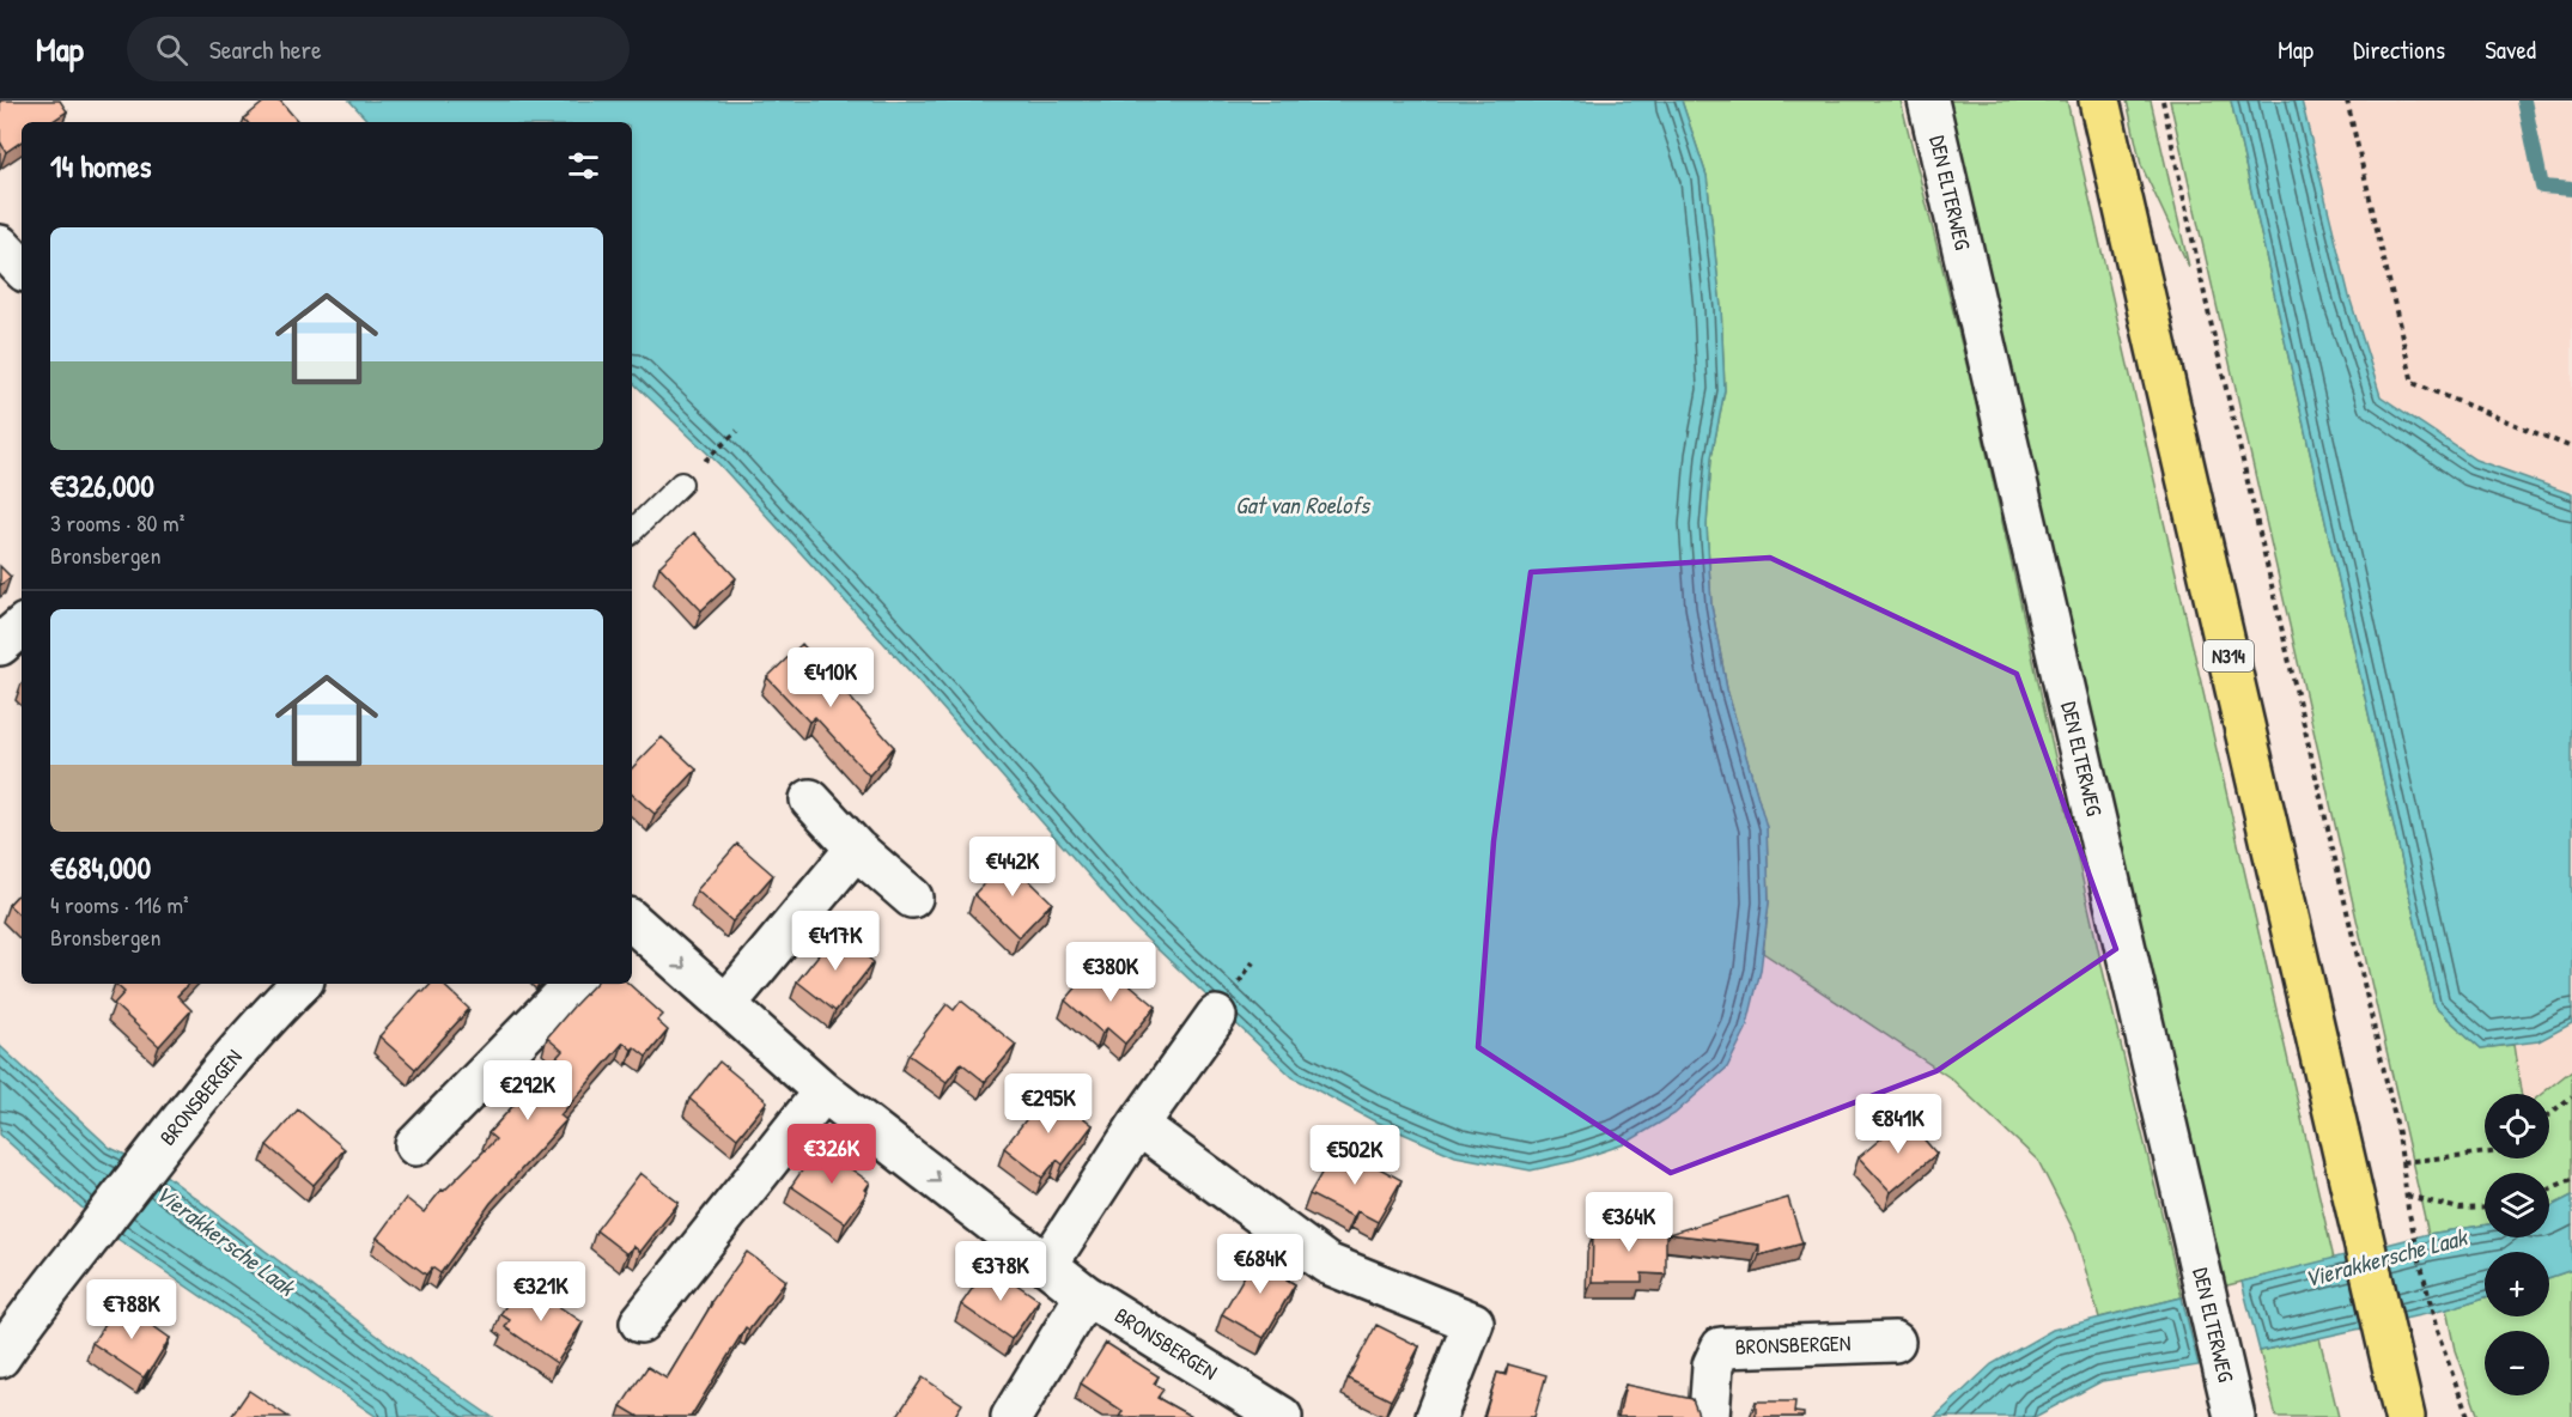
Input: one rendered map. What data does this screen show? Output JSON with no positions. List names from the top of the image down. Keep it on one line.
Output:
{"streets":{"main road":["N314"],"street":["DEN ELTERWEG","BRONSBERGEN"]},"water":["Gat van Roelofs","Vierakkersche Laak"],"page":{"header":"Map","search":"Search here","nav":["Map","Directions","Saved"],"heading":"14 homes","list":[{"name":"€326,000","note":"3 rooms · 80 m² · Bronsbergen"},{"name":"€684,000","note":"4 rooms · 116 m² · Bronsbergen"}],"price":["€410K","€442K","€417K","€380K","€292K","€295K","€841K","€326K","€502K","€364K","€684K","€378K","€321K","€788K"],"map_buttons":["+","−"]}}
